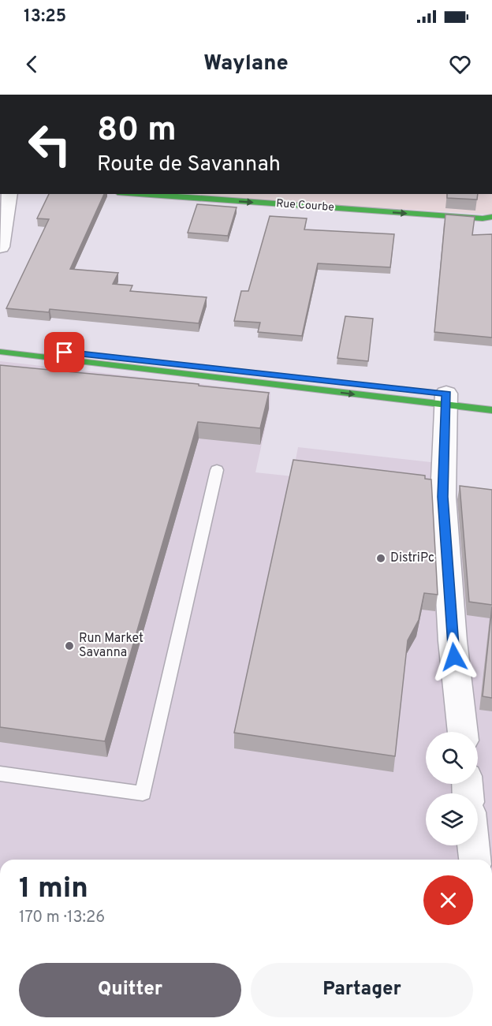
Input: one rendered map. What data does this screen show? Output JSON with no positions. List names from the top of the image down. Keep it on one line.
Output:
{"streets":{"main road":["Rue Courbe"]},"one_way":["Rue Courbe"],"places":["DistriPc","Run Market Savanna"],"page":{"status":"13:25","header":"Waylane","turn":["80 m","Route de Savannah"],"heading":["1 min","170 m · 13:26"],"buttons":["Quitter","Partager"]}}
